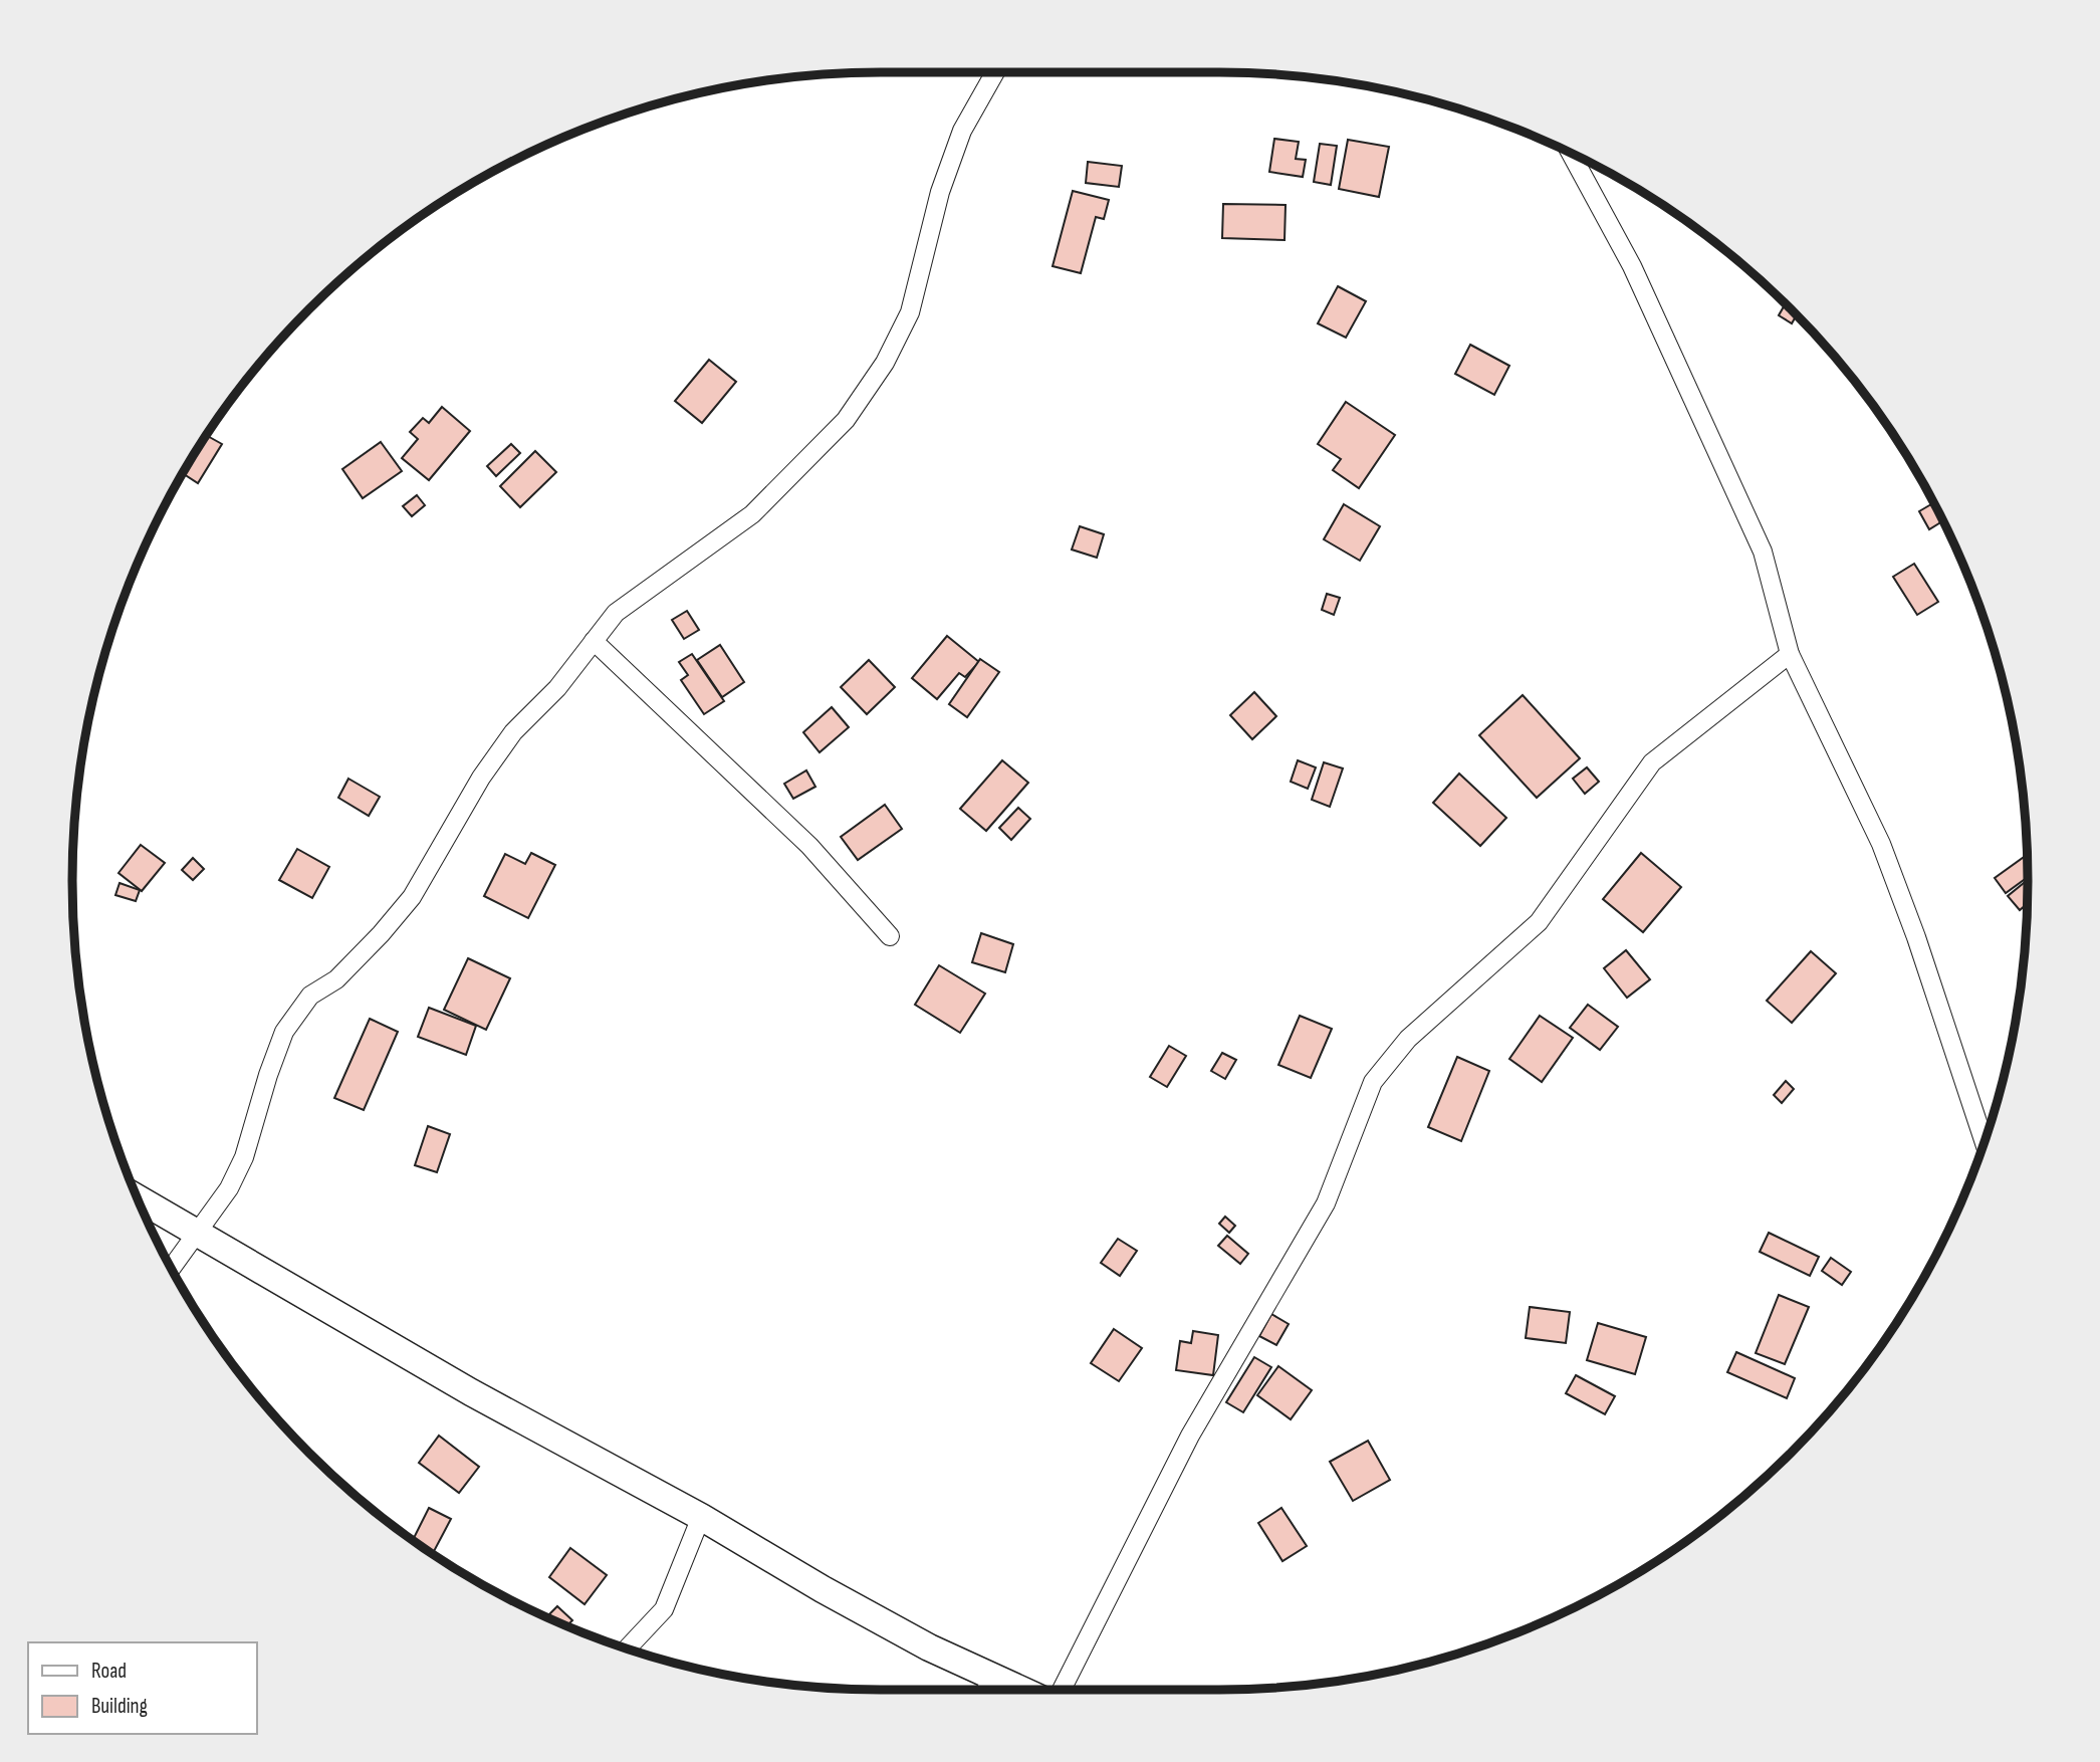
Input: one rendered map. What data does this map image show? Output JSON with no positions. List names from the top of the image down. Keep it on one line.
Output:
{"legend":["Road","Building"]}
